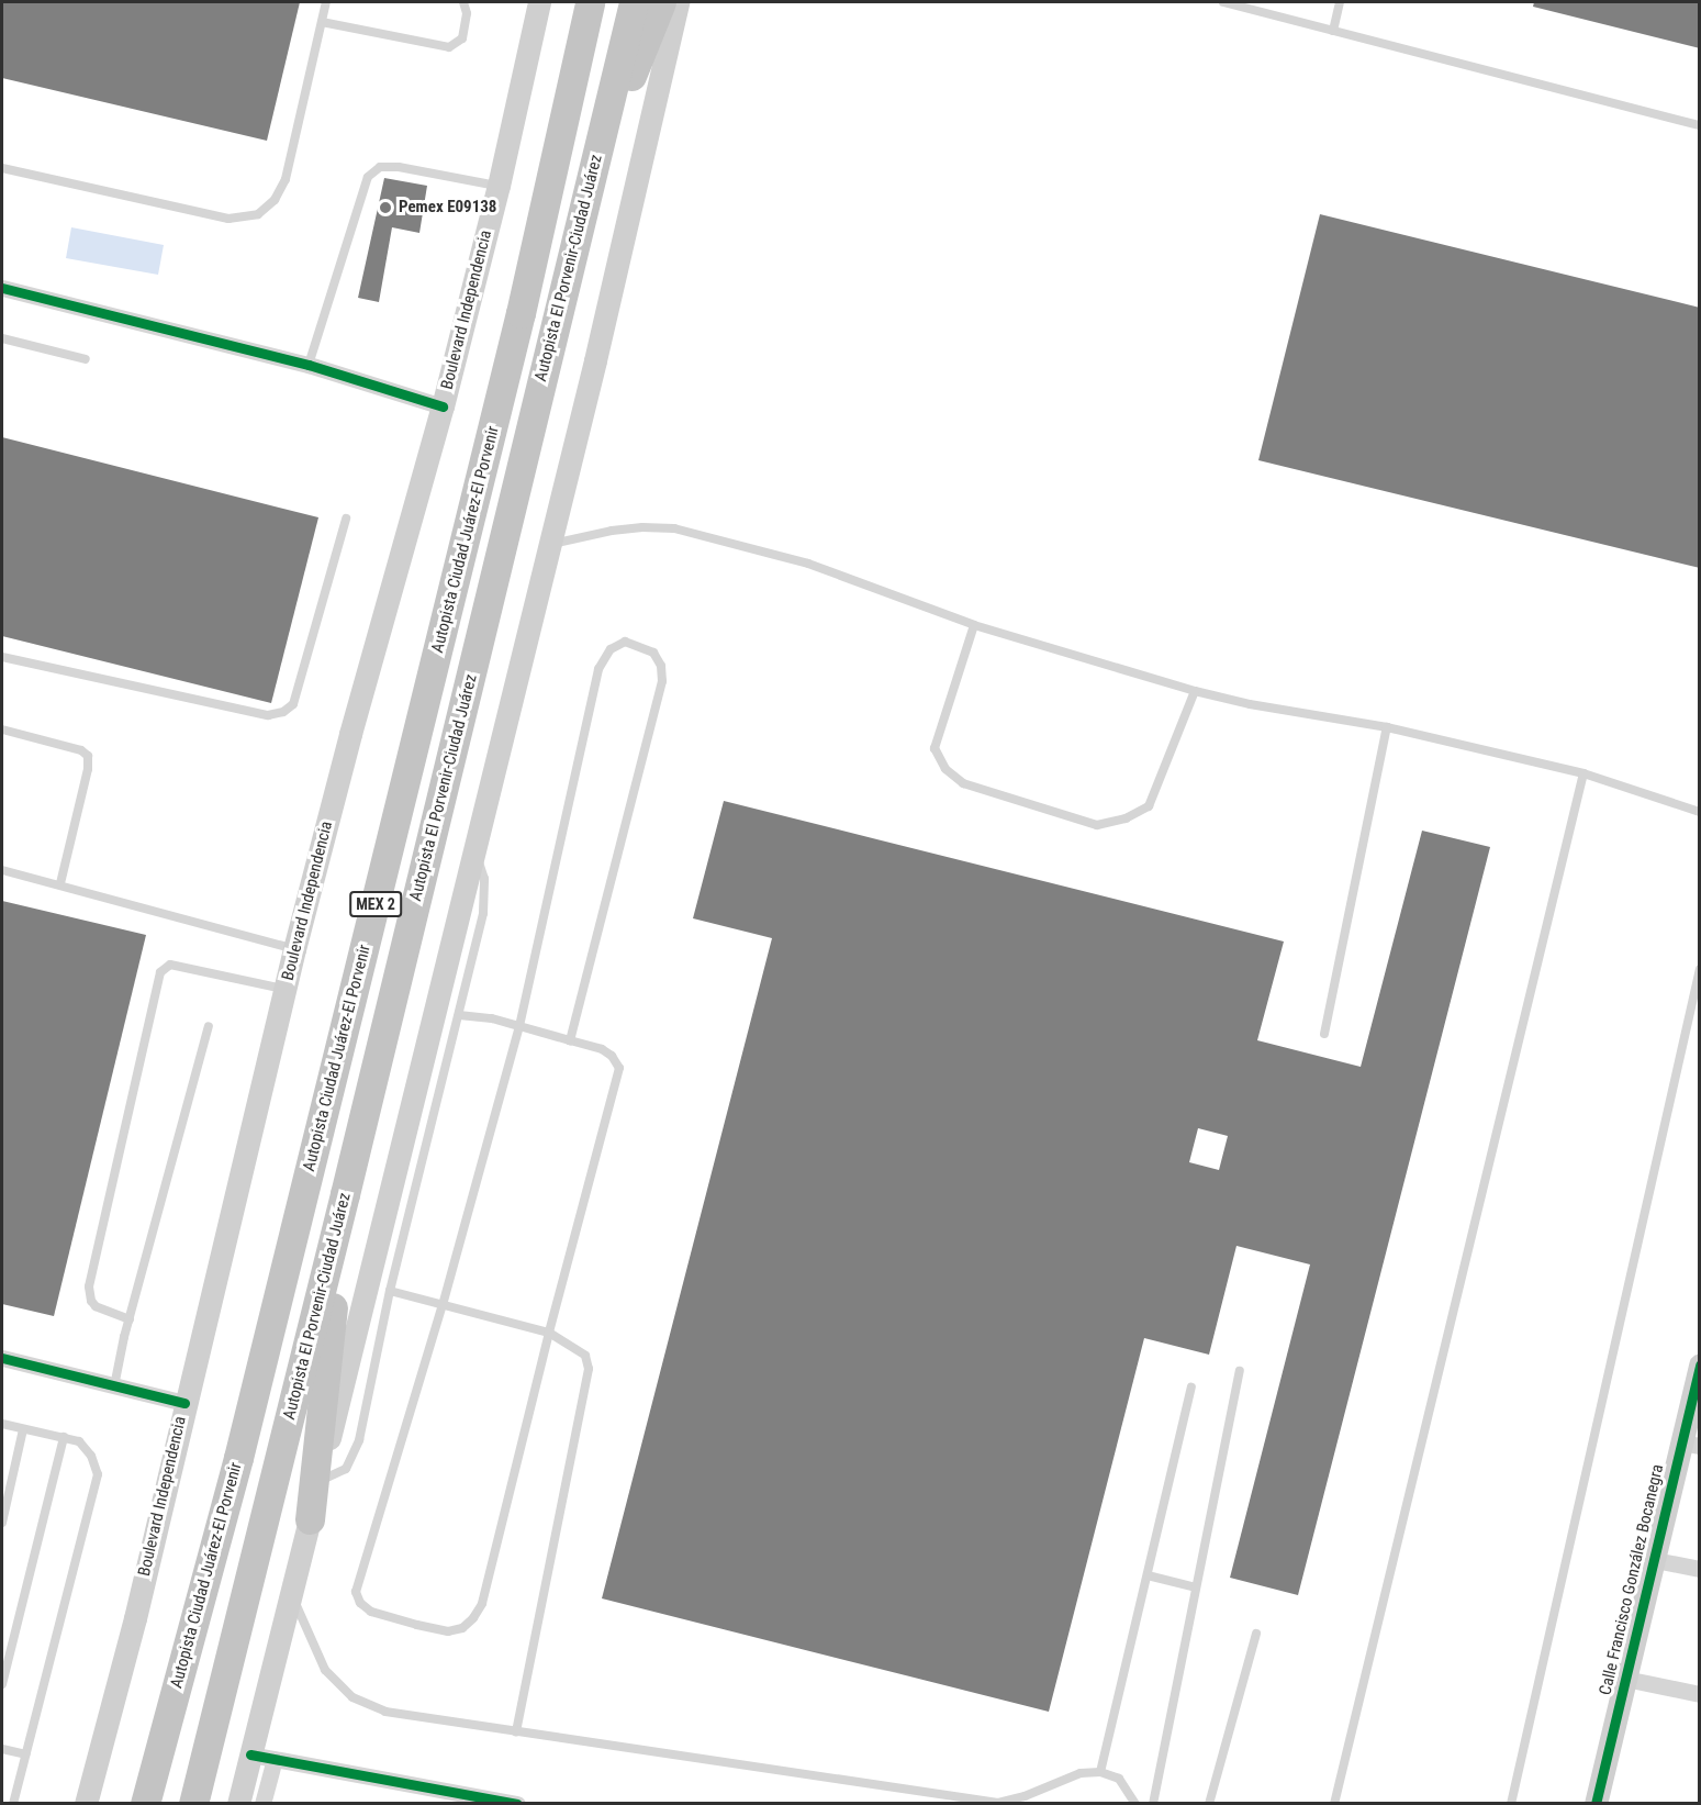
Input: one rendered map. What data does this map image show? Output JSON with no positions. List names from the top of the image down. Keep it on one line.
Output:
{"streets":{"highway":["Autopista El Porvenir-Ciudad Juárez","Autopista Ciudad Juárez-El Porvenir","MEX 2"],"main road":["Boulevard Independencia","Calle Francisco González Bocanegra"]},"places":["Pemex E09138"]}
